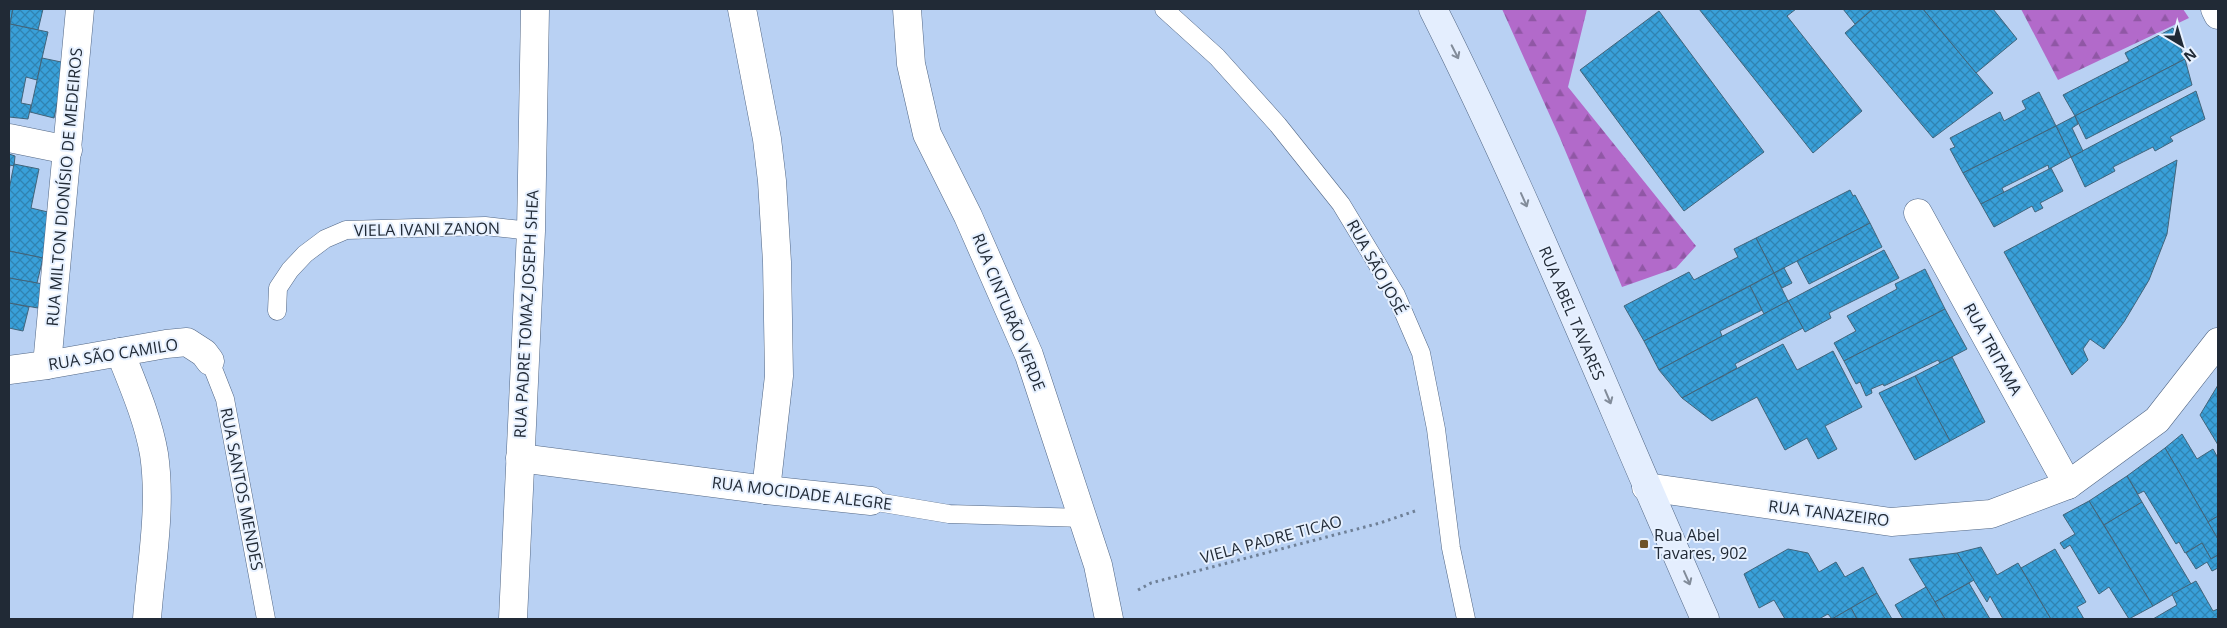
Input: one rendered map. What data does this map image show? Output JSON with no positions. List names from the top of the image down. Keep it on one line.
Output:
{"streets":{"street":["RUA MILTON DIONÍSIO DE MEDEIROS","RUA CINTURÃO VERDE","RUA ABEL TAVARES","RUA PADRE TOMAZ JOSEPH SHEA","RUA TRITAMA","RUA SÃO CAMILO","RUA MOCIDADE ALEGRE","RUA TANAZEIRO"],"lane":["VIELA IVANI ZANON","RUA SÃO JOSÉ","RUA SANTOS MENDES"],"path":["VIELA PADRE TICAO"]},"crossings":[["RUA MILTON DIONÍSIO DE MEDEIROS","RUA SÃO CAMILO"],["VIELA IVANI ZANON","RUA PADRE TOMAZ JOSEPH SHEA"],["RUA SÃO JOSÉ","VIELA PADRE TICAO"],["RUA CINTURÃO VERDE","RUA MOCIDADE ALEGRE"],["RUA CINTURÃO VERDE","VIELA PADRE TICAO"],["RUA ABEL TAVARES","RUA TANAZEIRO"],["RUA PADRE TOMAZ JOSEPH SHEA","RUA MOCIDADE ALEGRE"],["RUA TRITAMA","RUA TANAZEIRO"],["RUA SÃO CAMILO","RUA SANTOS MENDES"]],"one_way":["RUA ABEL TAVARES"],"places":{"transit":["Rua Abel Tavares, 902"]},"north":"bottom right"}
